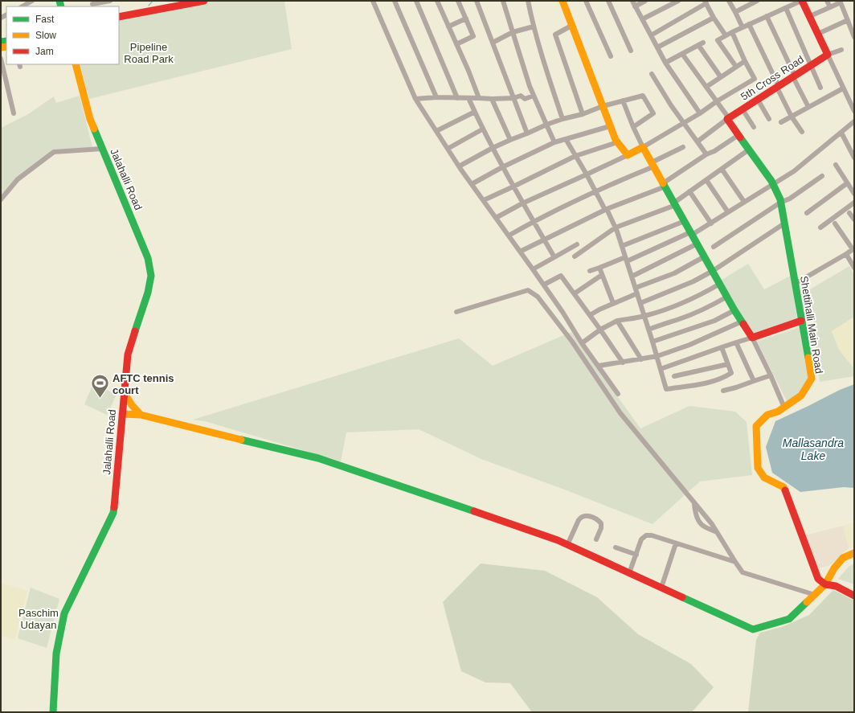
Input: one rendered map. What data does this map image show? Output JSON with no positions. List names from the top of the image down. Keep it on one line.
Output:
{"streets":{"street":["5th Cross Road","Jalahalli Road","Shettihalli Main Road"]},"crossings":[["5th Cross Road","Shettihalli Main Road"]],"water":["Mallasandra Lake"],"parks":["Pipeline Road Park","Paschim Udayan"],"places":{"sports":["AFTC tennis court"]},"legend":["Fast","Slow","Jam"]}
